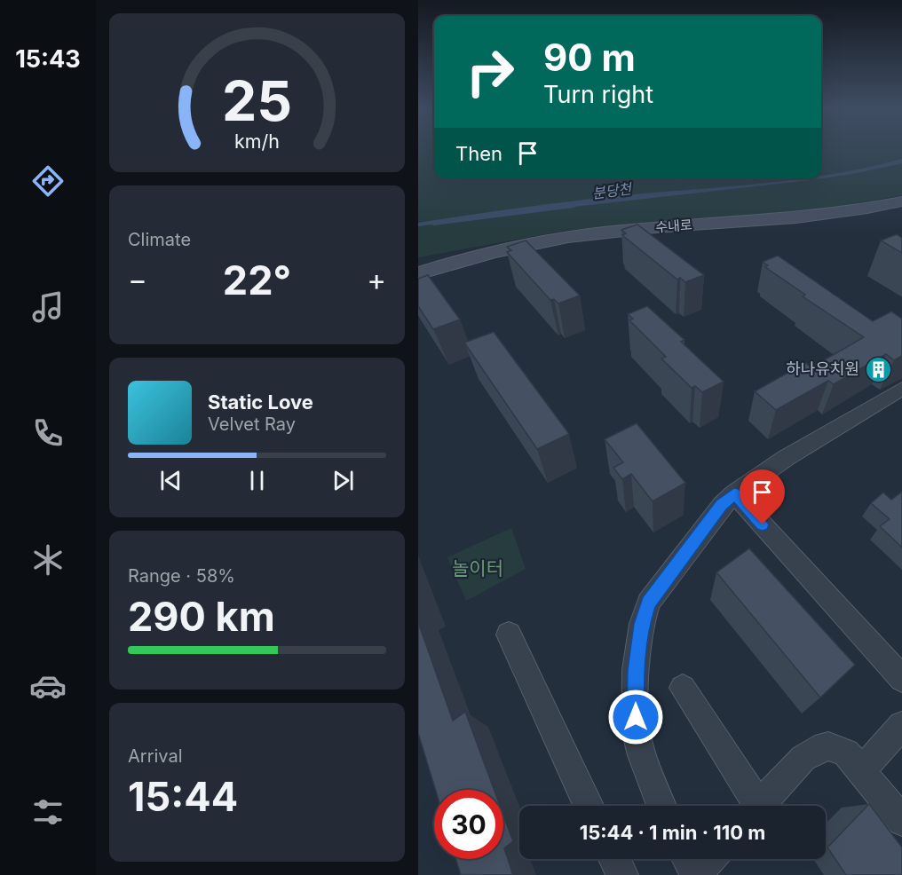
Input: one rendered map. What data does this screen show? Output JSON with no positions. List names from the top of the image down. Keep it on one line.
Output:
{"streets":{"main road":["수내로"]},"water":["분당천"],"parks":["놀이터"],"places":{"building":["하나유치원"]},"page":{"tabs":"15:43","turn":["90 m","Turn right"],"then":"Then","tile":["Climate",["Range · 58%","290 km"],["Arrival","15:44"]],"heat":["−","22°","+"],"song":["Static Love","Velvet Ray"],"limit":"30","trip":"15:44 · 1 min · 110 m","gauge":["25","km/h"]}}
